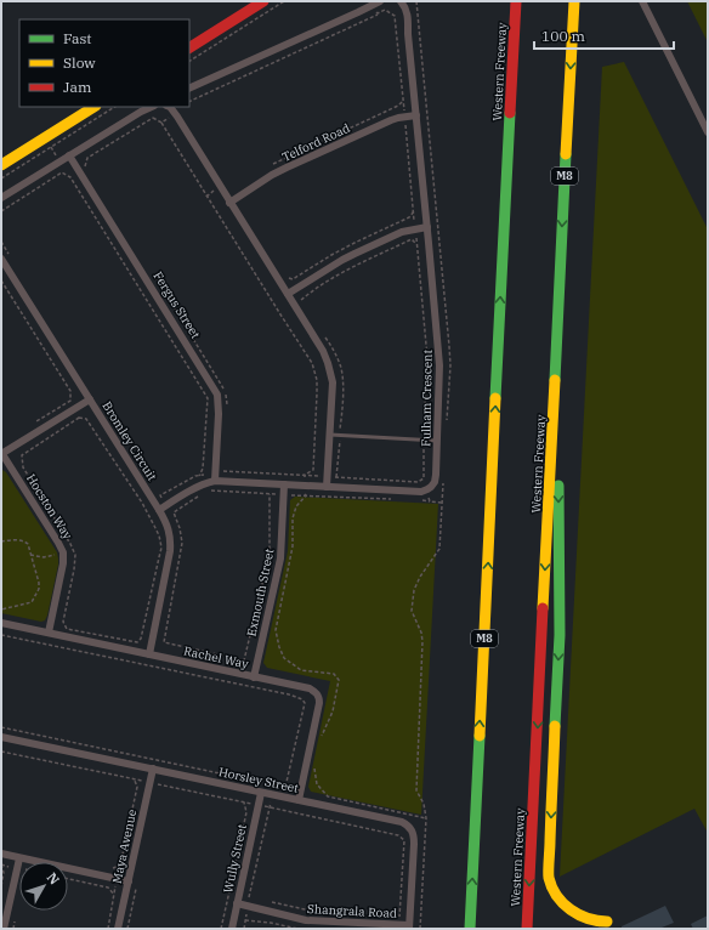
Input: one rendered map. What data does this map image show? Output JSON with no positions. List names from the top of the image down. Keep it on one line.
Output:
{"streets":{"main road":["Western Freeway","M8"],"street":["Telford Road","Fergus Street","Fulham Crescent","Bromley Circuit","Hocston Way","Exmouth Street","Rachel Way","Horsley Street","Maya Avenue","Wully Street","Shangrala Road"]},"crossings":[["Telford Road","Fulham Crescent"],["Bromley Circuit","Rachel Way"],["Hocston Way","Rachel Way"],["Exmouth Street","Rachel Way"],["Rachel Way","Horsley Street"],["Horsley Street","Maya Avenue"],["Horsley Street","Wully Street"],["Horsley Street","Shangrala Road"],["Wully Street","Shangrala Road"]],"legend":["Fast","Slow","Jam"],"scale_bar":"100 m","north":"top right"}
